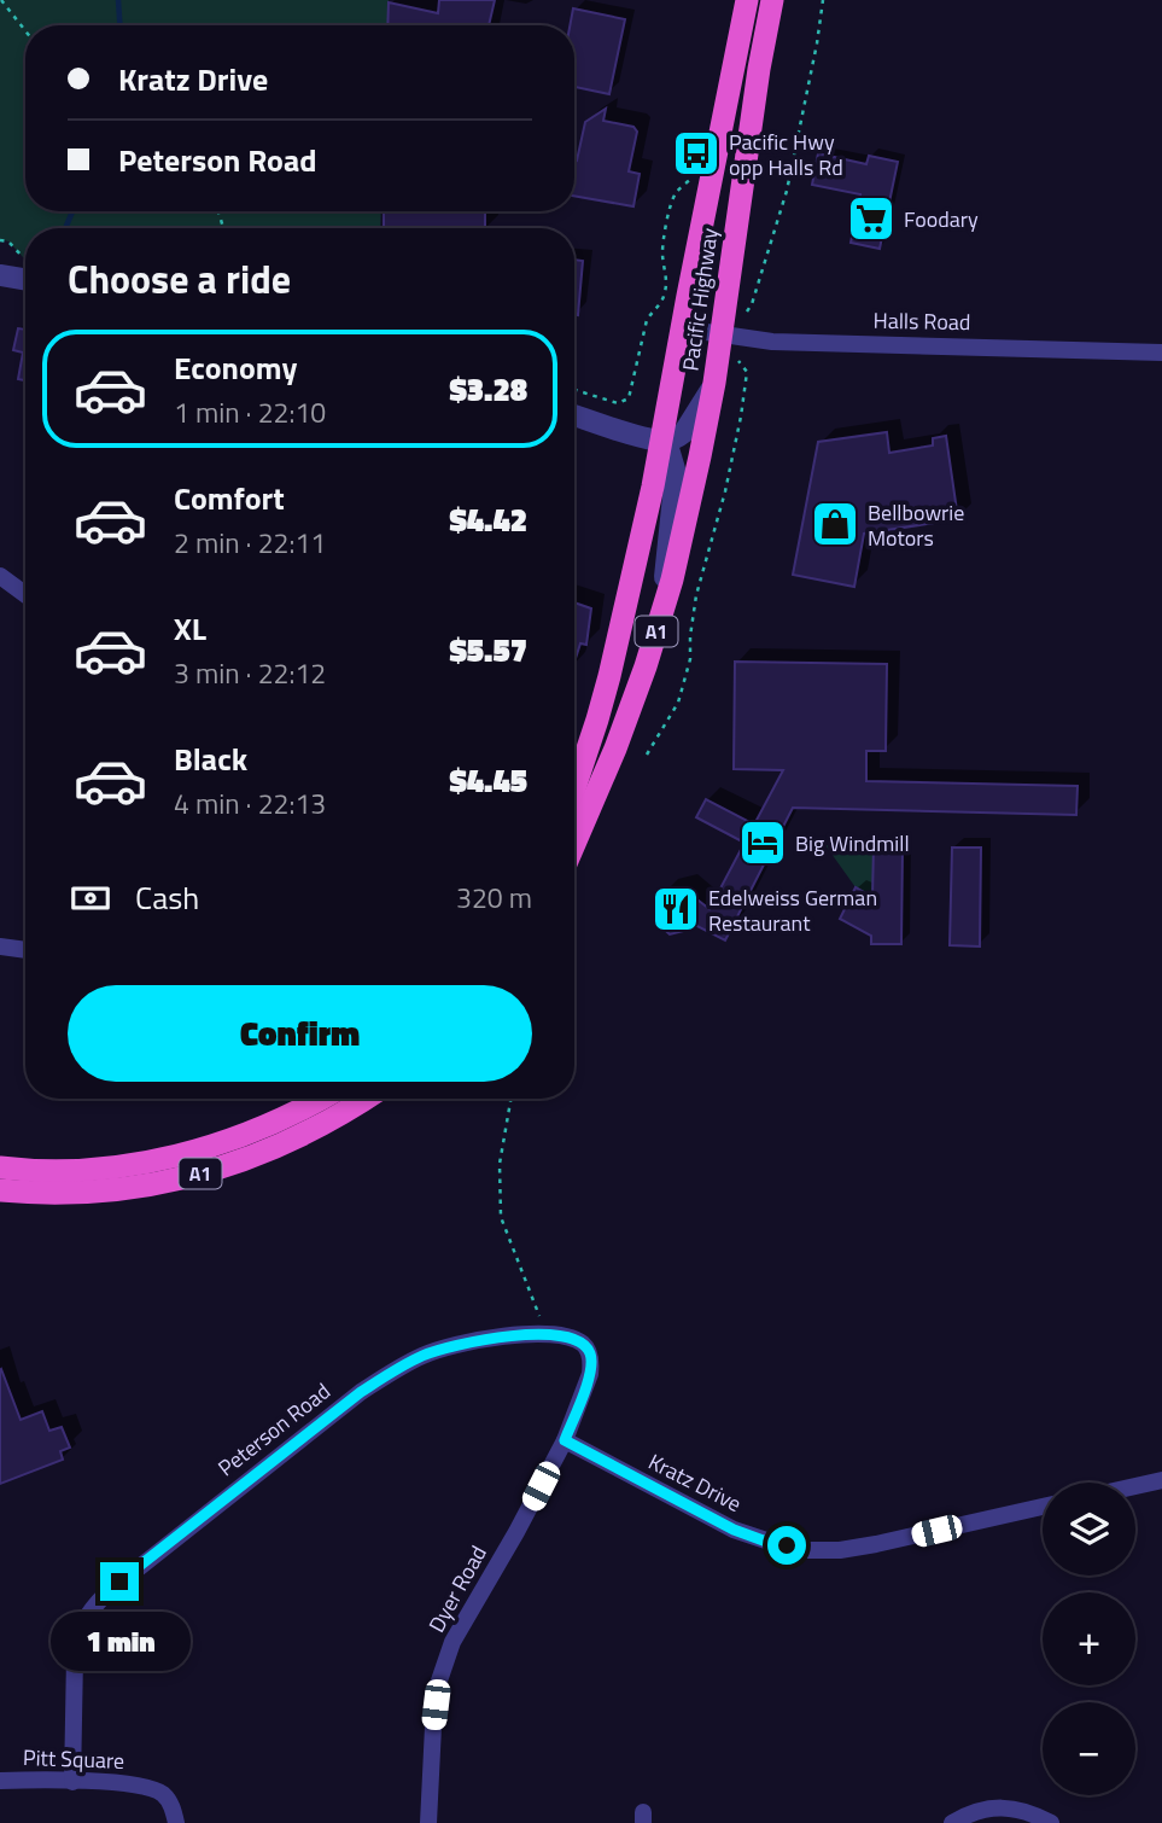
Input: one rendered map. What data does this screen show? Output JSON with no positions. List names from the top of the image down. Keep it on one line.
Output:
{"streets":{"highway":["Pacific Highway","A1"],"street":["Halls Road","Peterson Road","Kratz Drive","Dyer Road","Pitt Square"]},"crossings":[["Pacific Highway","Halls Road"],["Peterson Road","Kratz Drive"],["Peterson Road","Dyer Road"],["Peterson Road","Pitt Square"],["Kratz Drive","Dyer Road"]],"places":{"bus stop":["Pacific Hwy opp Halls Rd"],"supermarket":["Foodary"],"shop":["Bellbowrie Motors"],"hotel":["Big Windmill"],"restaurant":["Edelweiss German Restaurant"]},"page":{"banner":["Kratz Drive","Peterson Road"],"heading":"Choose a ride","list":[{"name":"Economy","note":"1 min · 22:10","value":"$3.28"},{"name":"Comfort","note":"2 min · 22:11","value":"$4.42"},{"name":"XL","note":"3 min · 22:12","value":"$5.57"},{"name":"Black","note":"4 min · 22:13","value":"$4.45"}],"pay":["Cash","320 m"],"buttons":"Confirm","map_buttons":["+","−"],"bubble":"1 min"}}
